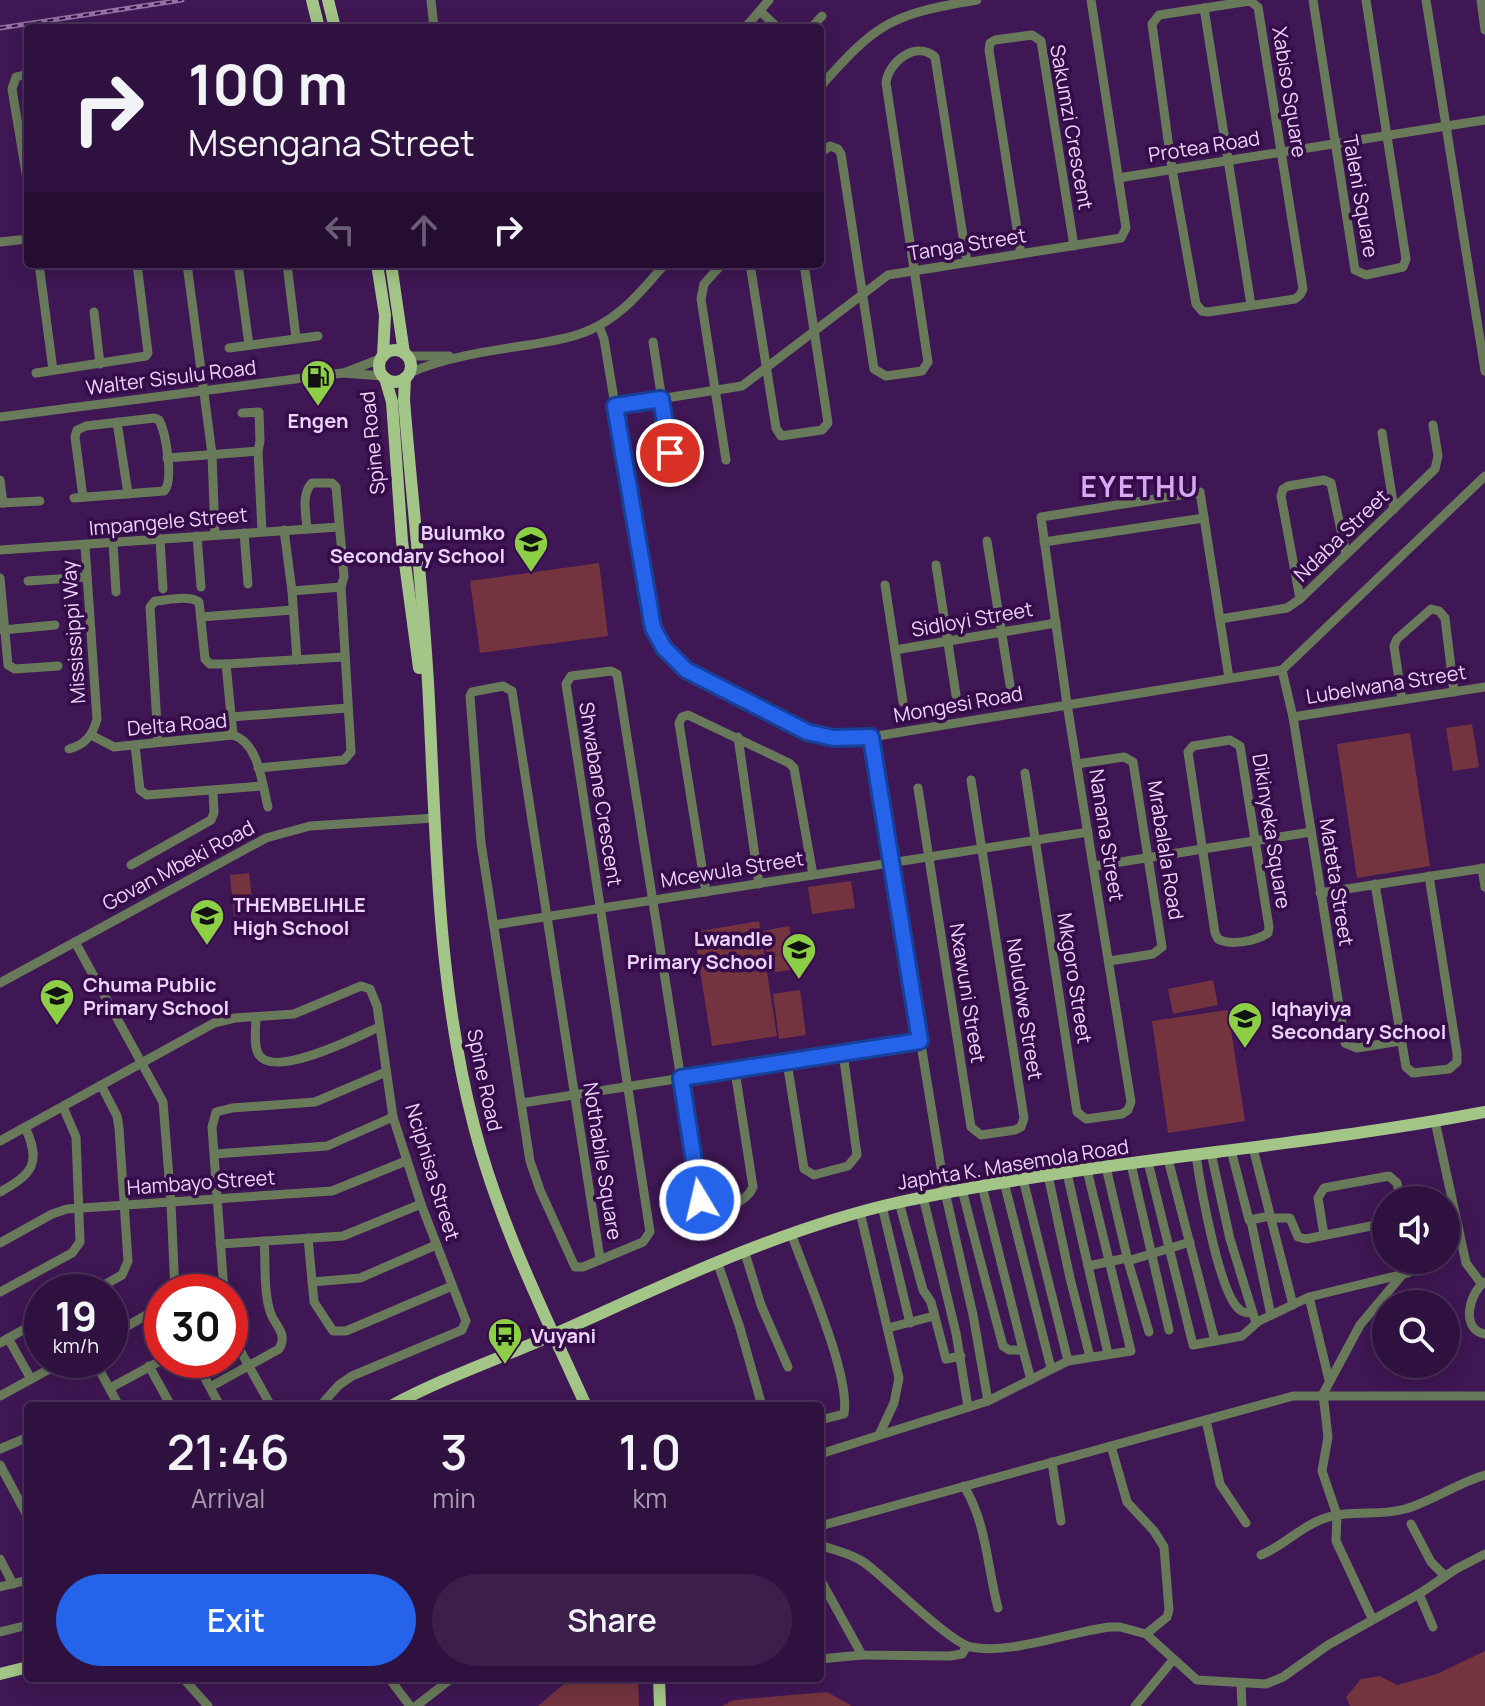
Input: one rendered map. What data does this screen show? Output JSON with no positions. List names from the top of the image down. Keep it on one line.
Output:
{"streets":{"main road":["Spine Road","Japhta K. Masemola Road"],"street":["Xabiso Square","Sakumzi Crescent","Protea Road","Taleni Square","Tanga Street","Walter Sisulu Road","Impangele Street","Ndaba Street","Sidloyi Street","Mississippi Way","Lubelwana Street","Mongesi Road","Delta Road","Shwabane Crescent","Dikinyeka Square","Nanana Street","Mrabalala Road","Govan Mbeki Road","Mcewula Street","Mateta Street","Mkgoro Street","Nxawuni Street","Noludwe Street","Nothabile Square","Nciphisa Street","Hambayo Street"]},"crossings":[["Xabiso Square","Protea Road"],["Sakumzi Crescent","Tanga Street"],["Protea Road","Taleni Square"],["Protea Road","Tanga Street"],["Tanga Street","Mongesi Road"],["Walter Sisulu Road","Spine Road"],["Spine Road","Govan Mbeki Road"],["Spine Road","Japhta K. Masemola Road"],["Impangele Street","Mississippi Way"],["Sidloyi Street","Nanana Street"],["Mississippi Way","Delta Road"],["Lubelwana Street","Mateta Street"],["Mongesi Road","Nanana Street"],["Mongesi Road","Mateta Street"],["Shwabane Crescent","Mcewula Street"],["Shwabane Crescent","Nothabile Square"],["Nanana Street","Mrabalala Road"],["Nanana Street","Mcewula Street"],["Nanana Street","Mkgoro Street"],["Mcewula Street","Mkgoro Street"],["Mcewula Street","Nxawuni Street"],["Mcewula Street","Noludwe Street"],["Mcewula Street","Nothabile Square"],["Nxawuni Street","Noludwe Street"],["Nciphisa Street","Hambayo Street"]],"districts":["EYETHU"],"places":{"fuel station":["Engen"],"school or university":["Bulumko Secondary School","THEMBELIHLE High School","Lwandle Primary School","Chuma Public Primary School","Iqhayiya Secondary School"],"bus stop":["Vuyani"]},"page":{"turn":["100 m","Msengana Street"],"speed":"19 km/h","limit":"30","eta":["21:46","Arrival","3","min","1.0","km"],"buttons":["Exit","Share"]}}
